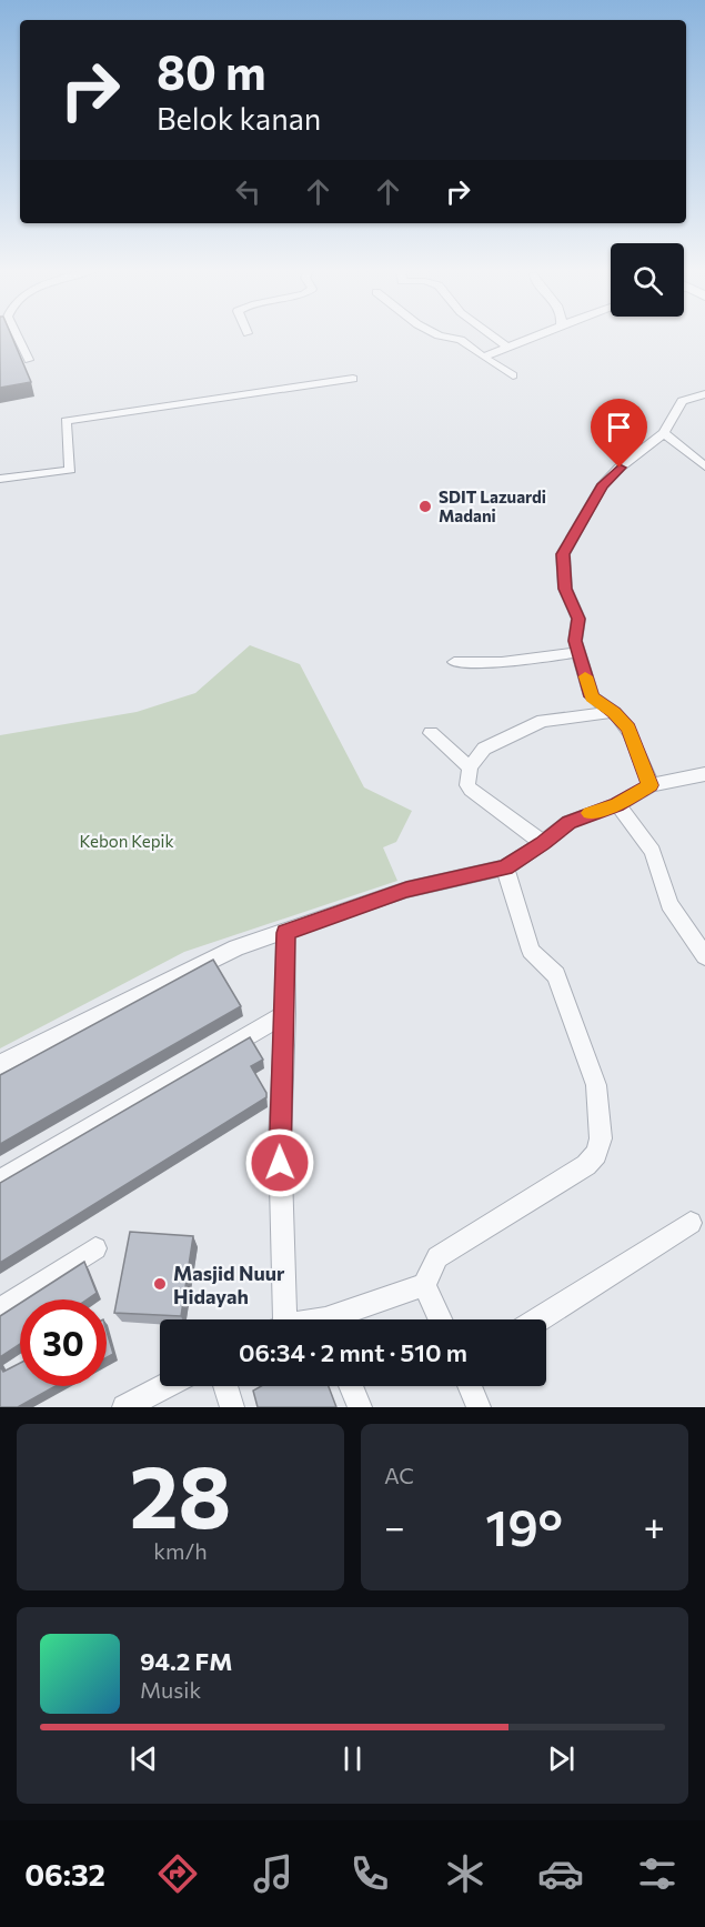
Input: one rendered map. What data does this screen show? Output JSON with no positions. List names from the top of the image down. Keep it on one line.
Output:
{"parks":["Kebon Kepik"],"places":["SDIT Lazuardi Madani","Masjid Nuur Hidayah"],"page":{"turn":["80 m","Belok kanan"],"limit":"30","trip":"06:34 · 2 mnt · 510 m","tile":[["28","km/h"],"AC"],"heat":["−","19°","+"],"song":["94.2 FM","Musik"],"tabs":"06:32"}}
